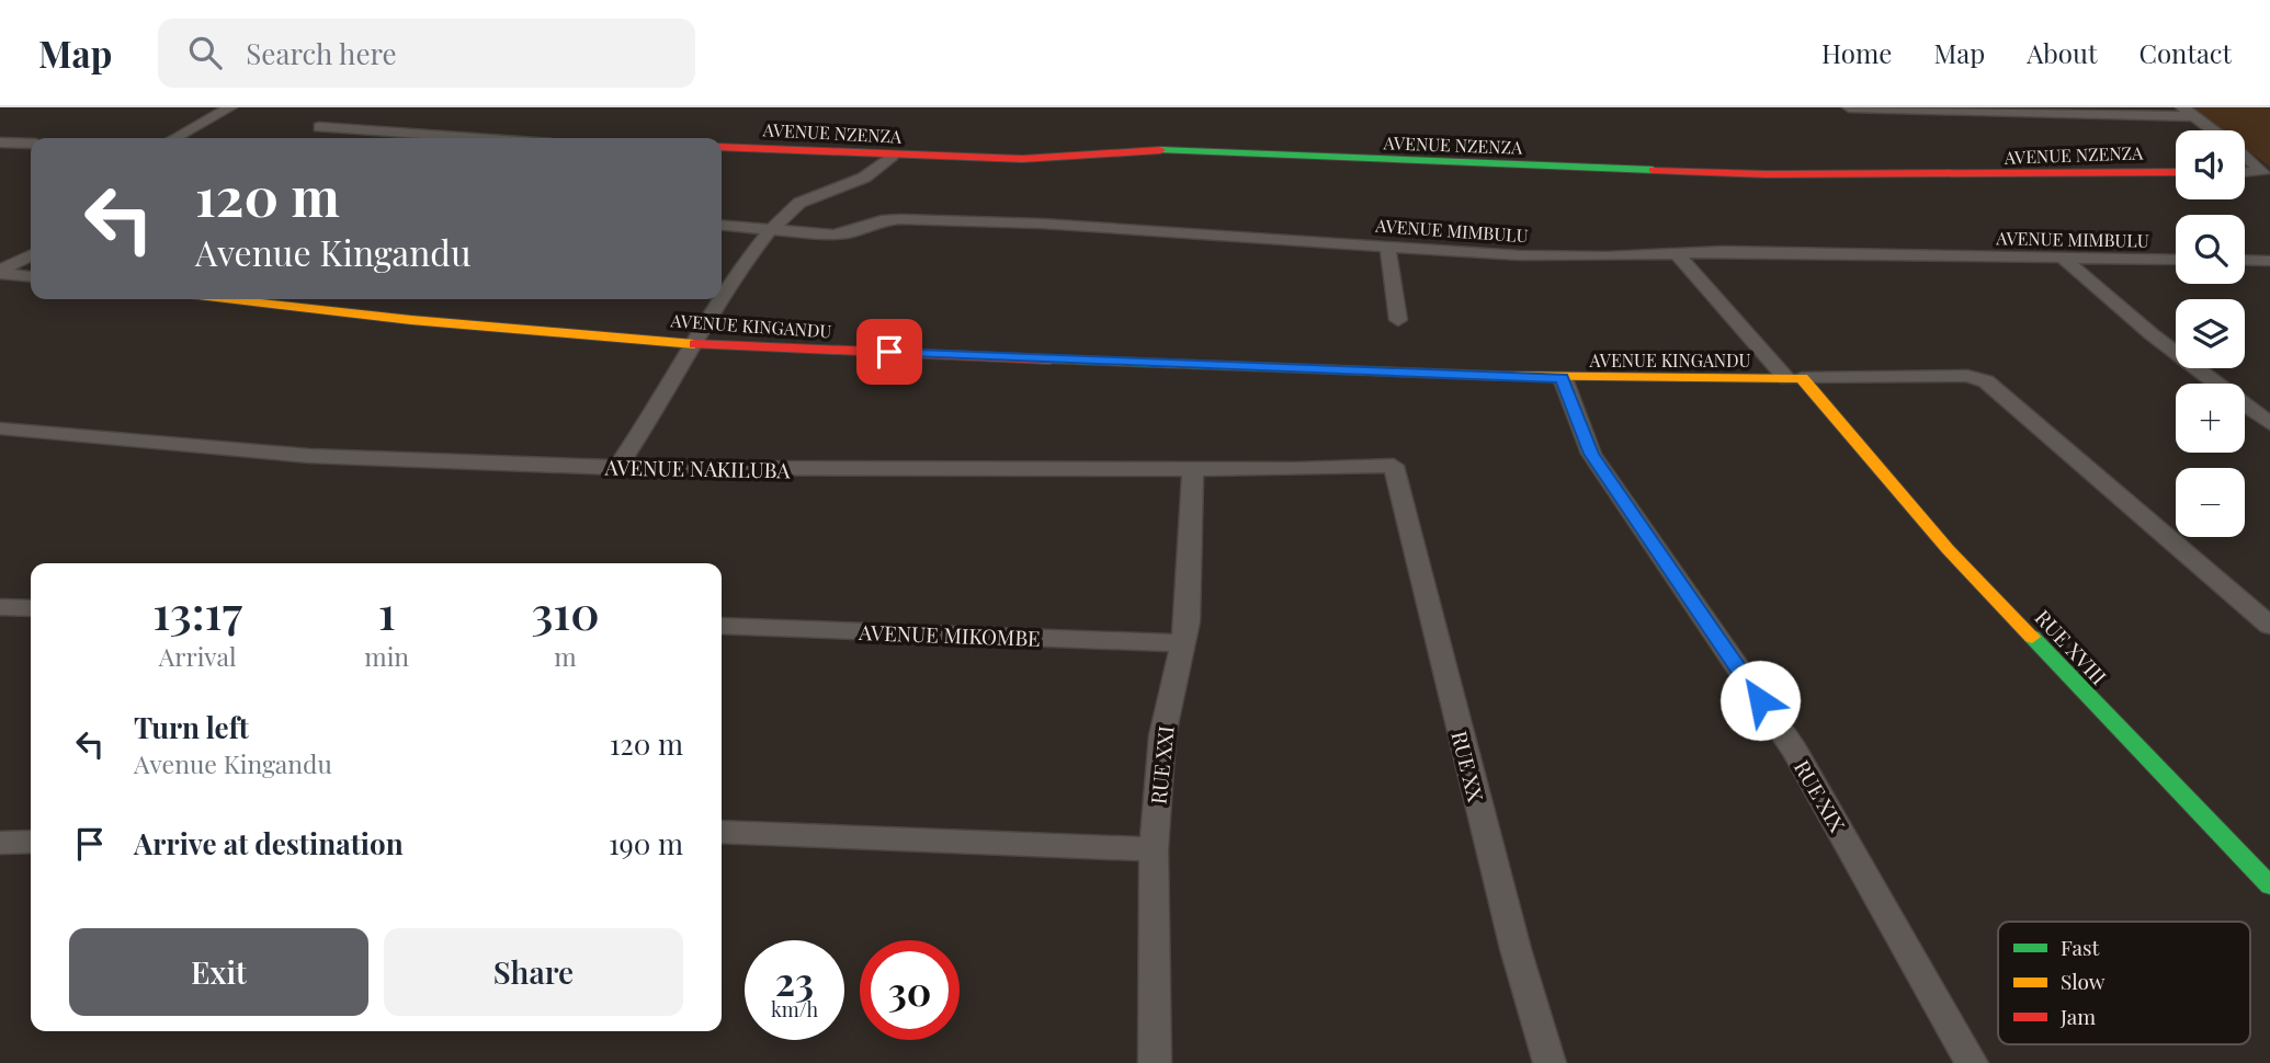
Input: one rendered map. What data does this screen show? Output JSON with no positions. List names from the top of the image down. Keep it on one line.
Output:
{"streets":{"street":["AVENUE NZENZA","AVENUE MIMBULU","AVENUE KINGANDU","AVENUE NAKILUBA","AVENUE MIKOMBE","RUE XVIII","RUE XXI","RUE XX","RUE XIX"]},"crossings":[["AVENUE KINGANDU","RUE XVIII"],["AVENUE KINGANDU","RUE XIX"],["AVENUE NAKILUBA","RUE XXI"],["AVENUE NAKILUBA","RUE XX"],["AVENUE MIKOMBE","RUE XXI"]],"legend":["Fast","Slow","Jam"],"page":{"header":"Map","search":"Search here","nav":["Home","Map","About","Contact"],"map_buttons":["+","−"],"turn":["120 m","Avenue Kingandu"],"eta":["13:17","Arrival","1","min","310","m"],"list":[{"name":"Turn left","note":"Avenue Kingandu","value":"120 m"},{"name":"Arrive at destination","value":"190 m"}],"buttons":["Exit","Share"],"speed":"23 km/h","limit":"30"}}
